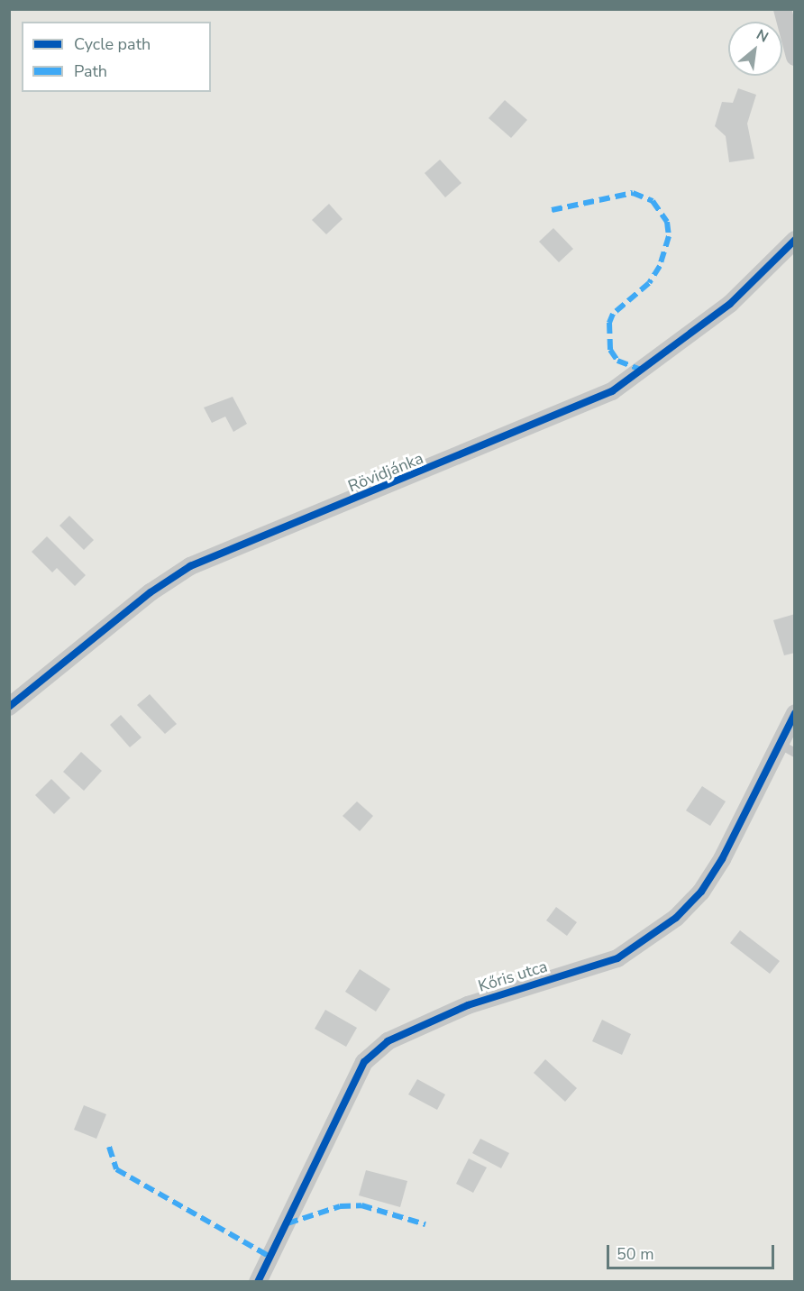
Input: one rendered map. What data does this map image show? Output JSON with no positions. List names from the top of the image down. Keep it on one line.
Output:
{"streets":{"street":["Rövidjánka","Kőris utca"]},"legend":["Cycle path","Path"],"scale_bar":"50 m","north":"top right"}
